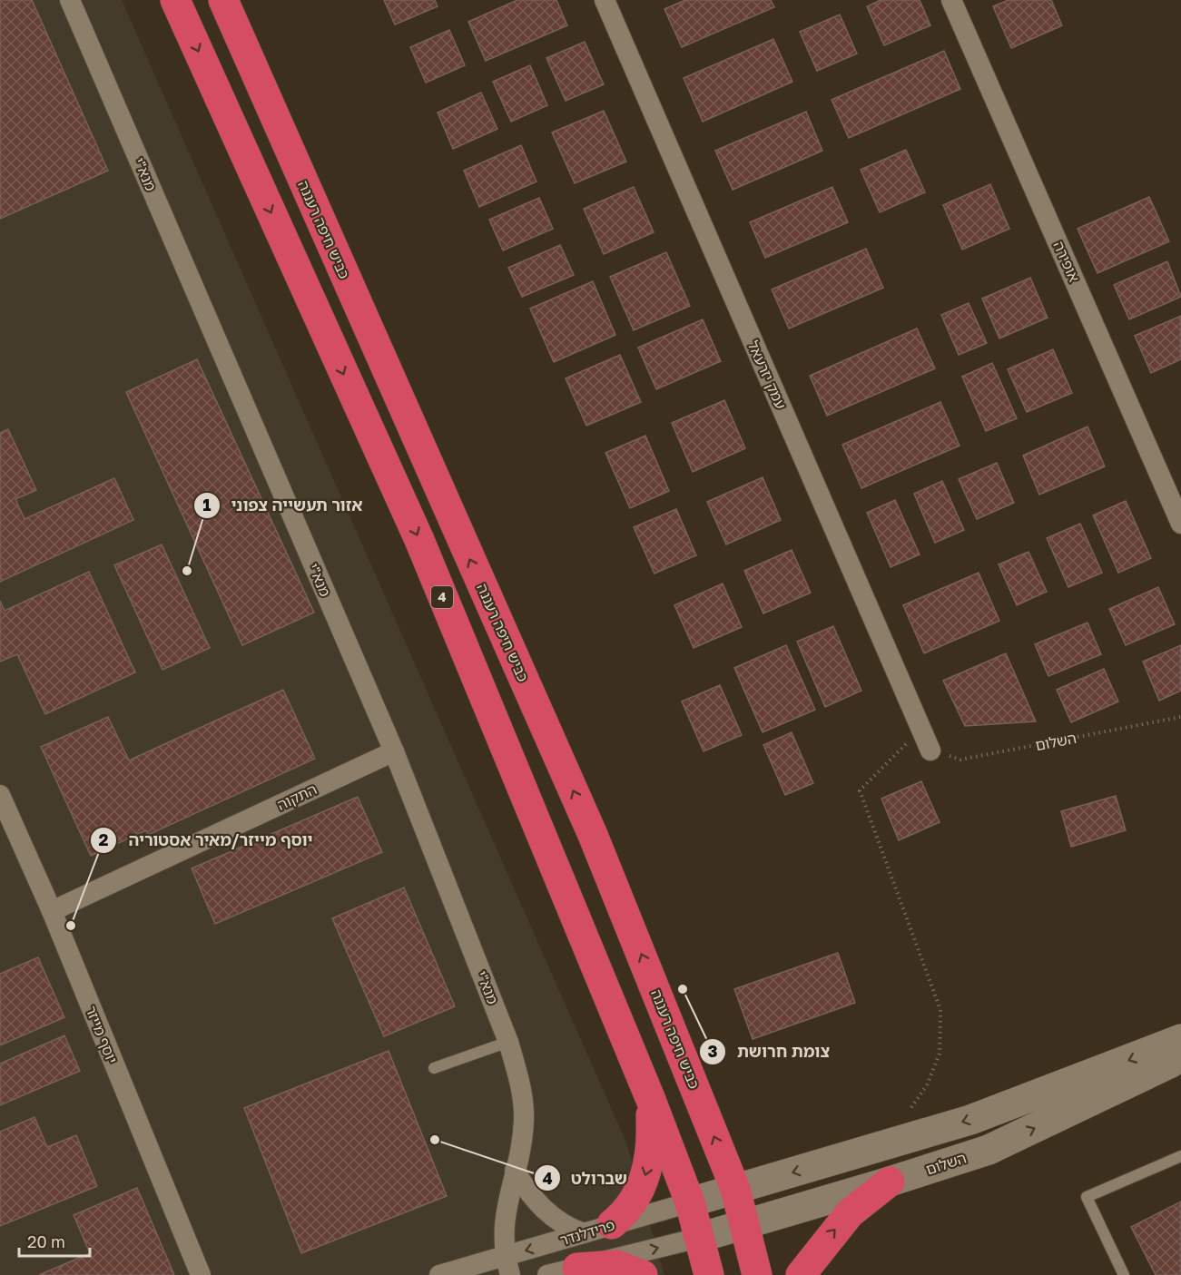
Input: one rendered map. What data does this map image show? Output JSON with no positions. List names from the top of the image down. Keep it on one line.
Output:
{"streets":{"highway":["כביש חיפה רעננה","4"],"street":["מנא\"י","אופירה","עמק יזרעאל","השלום","התקוה","יוסף מייזר","פרידלנדר"]},"crossings":[["מנא\"י","התקוה"],["מנא\"י","פרידלנדר"],["כביש חיפה רעננה","השלום"],["כביש חיפה רעננה","פרידלנדר"],["עמק יזרעאל","השלום"],["4","השלום"],["4","פרידלנדר"],["השלום","פרידלנדר"],["התקוה","יוסף מייזר"]],"one_way":["השלום"],"places":["אזור תעשייה צפוני","יוסף מייזר/מאיר אסטוריה","צומת חרושת","שברולט"],"scale_bar":"20 m"}
